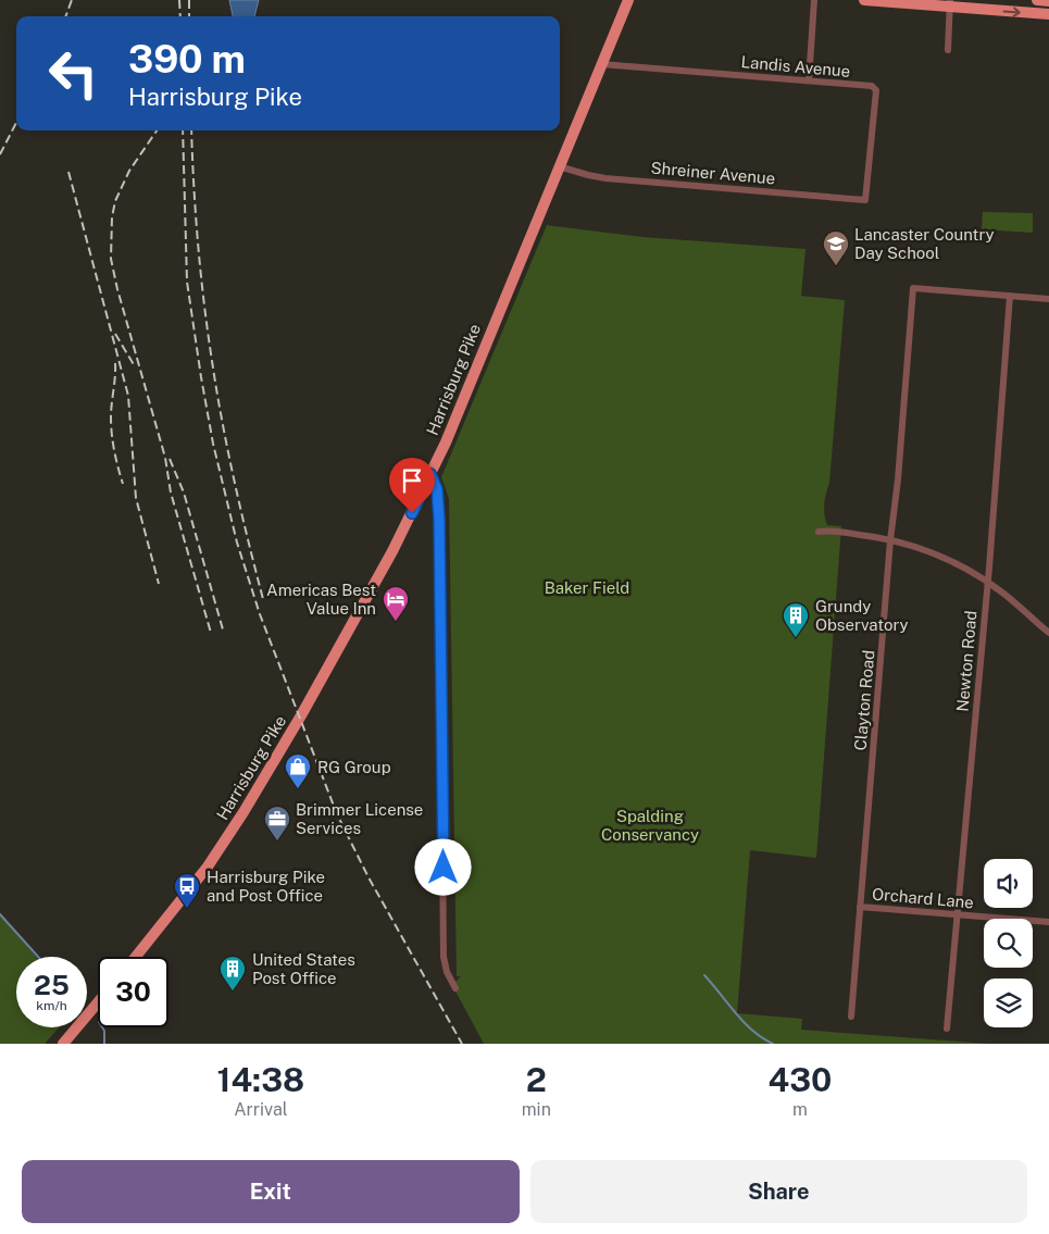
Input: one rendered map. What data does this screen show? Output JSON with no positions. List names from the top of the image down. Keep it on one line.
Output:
{"streets":{"main road":["Harrisburg Pike"],"street":["Landis Avenue","Shreiner Avenue","Newton Road","Clayton Road","Orchard Lane"]},"crossings":[["Landis Avenue","Shreiner Avenue"],["Landis Avenue","Harrisburg Pike"],["Shreiner Avenue","Harrisburg Pike"],["Newton Road","Clayton Road"],["Newton Road","Orchard Lane"],["Clayton Road","Orchard Lane"]],"parks":["Baker Field","Spalding Conservancy"],"places":{"school or university":["Lancaster Country Day School"],"hotel":["Americas Best Value Inn"],"building":["Grundy Observatory","United States Post Office"],"shop":["RG Group"],"office":["Brimmer License Services"],"bus stop":["Harrisburg Pike and Post Office"]},"page":{"turn":["390 m","Harrisburg Pike"],"speed":"25 km/h","limit":"30","eta":["14:38","Arrival","2","min","430","m"],"buttons":["Exit","Share"]}}
